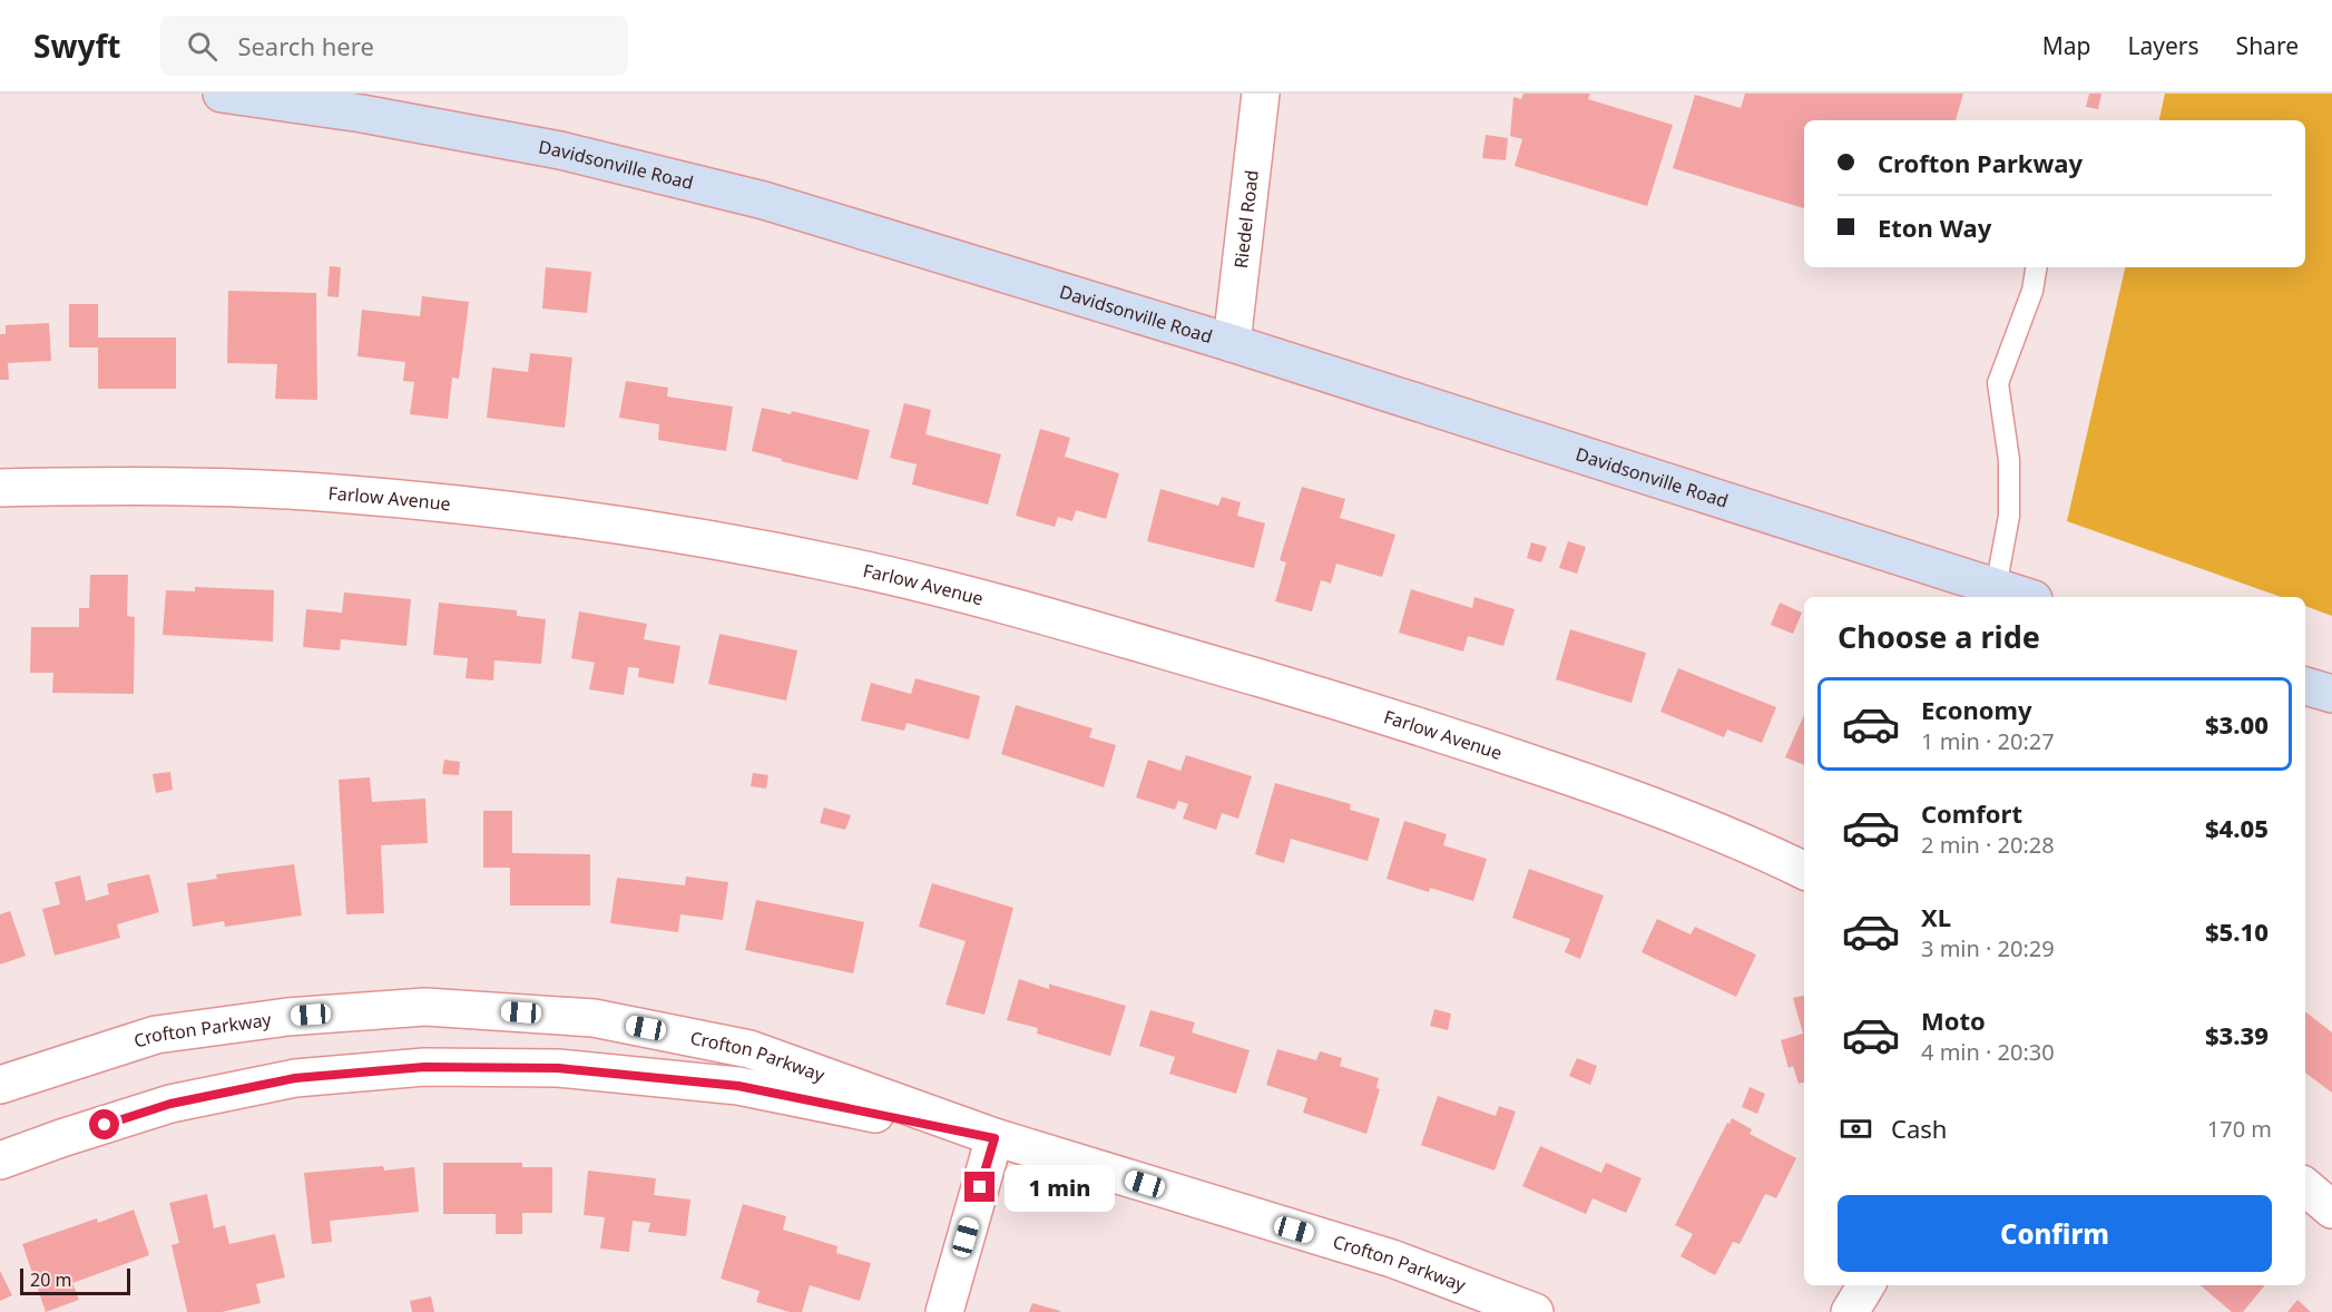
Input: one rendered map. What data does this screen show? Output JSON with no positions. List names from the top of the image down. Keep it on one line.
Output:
{"streets":{"main road":["Davidsonville Road"],"street":["Riedel Road","Farlow Avenue","Crofton Parkway"]},"crossings":[["Davidsonville Road","Riedel Road"]],"scale_bar":"20 m","page":{"header":"Swyft","search":"Search here","nav":["Map","Layers","Share"],"banner":["Crofton Parkway","Eton Way"],"heading":"Choose a ride","list":[{"name":"Economy","note":"1 min · 20:27","value":"$3.00"},{"name":"Comfort","note":"2 min · 20:28","value":"$4.05"},{"name":"XL","note":"3 min · 20:29","value":"$5.10"},{"name":"Moto","note":"4 min · 20:30","value":"$3.39"}],"pay":["Cash","170 m"],"bubble":"1 min","buttons":"Confirm","scale":"20 m"}}
